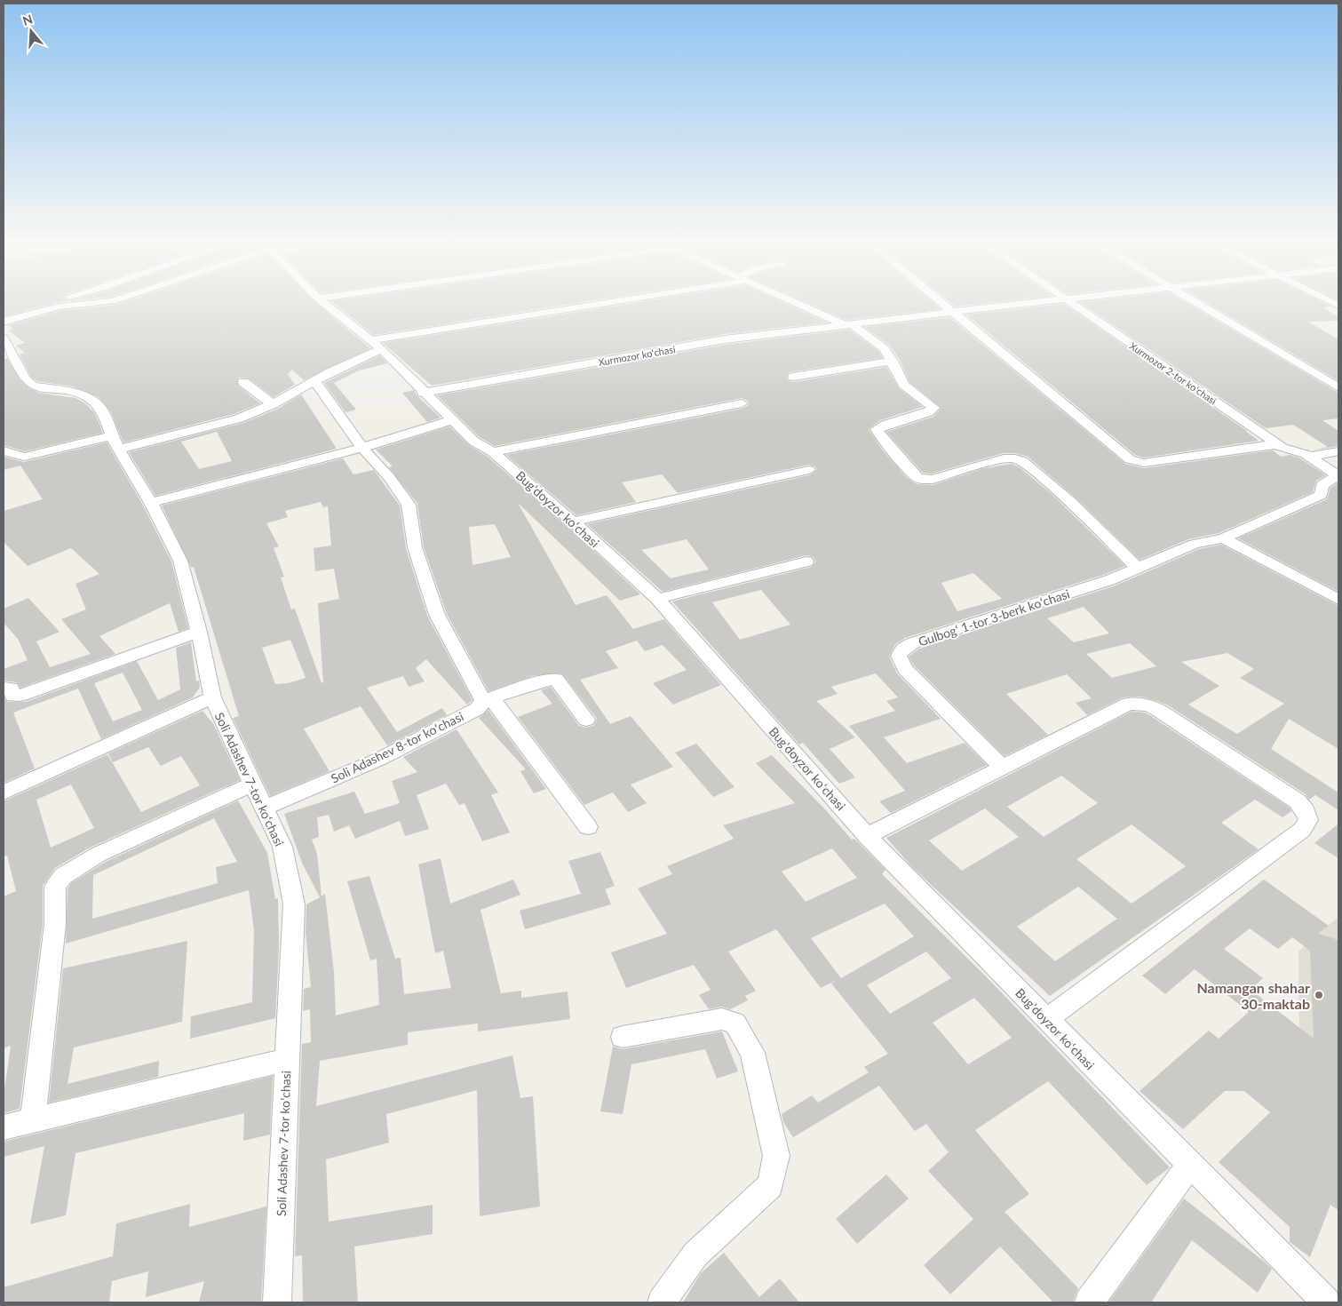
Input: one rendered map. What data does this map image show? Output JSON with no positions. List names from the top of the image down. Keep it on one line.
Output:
{"streets":{"street":["Xurmozor koʻchasi","Xurmozor 2-tor koʻchasi","Bug'doyzor koʻchasi","Gulbogʻ 1-tor 3-berk koʻchasi","Soli Adashev 8-tor koʻchasi","Soli Adashev 7-tor koʻchasi"]},"crossings":[["Xurmozor koʻchasi","Bug'doyzor koʻchasi"],["Soli Adashev 8-tor koʻchasi","Soli Adashev 7-tor koʻchasi"]],"places":["Namangan shahar 30-maktab"],"north":"top"}
